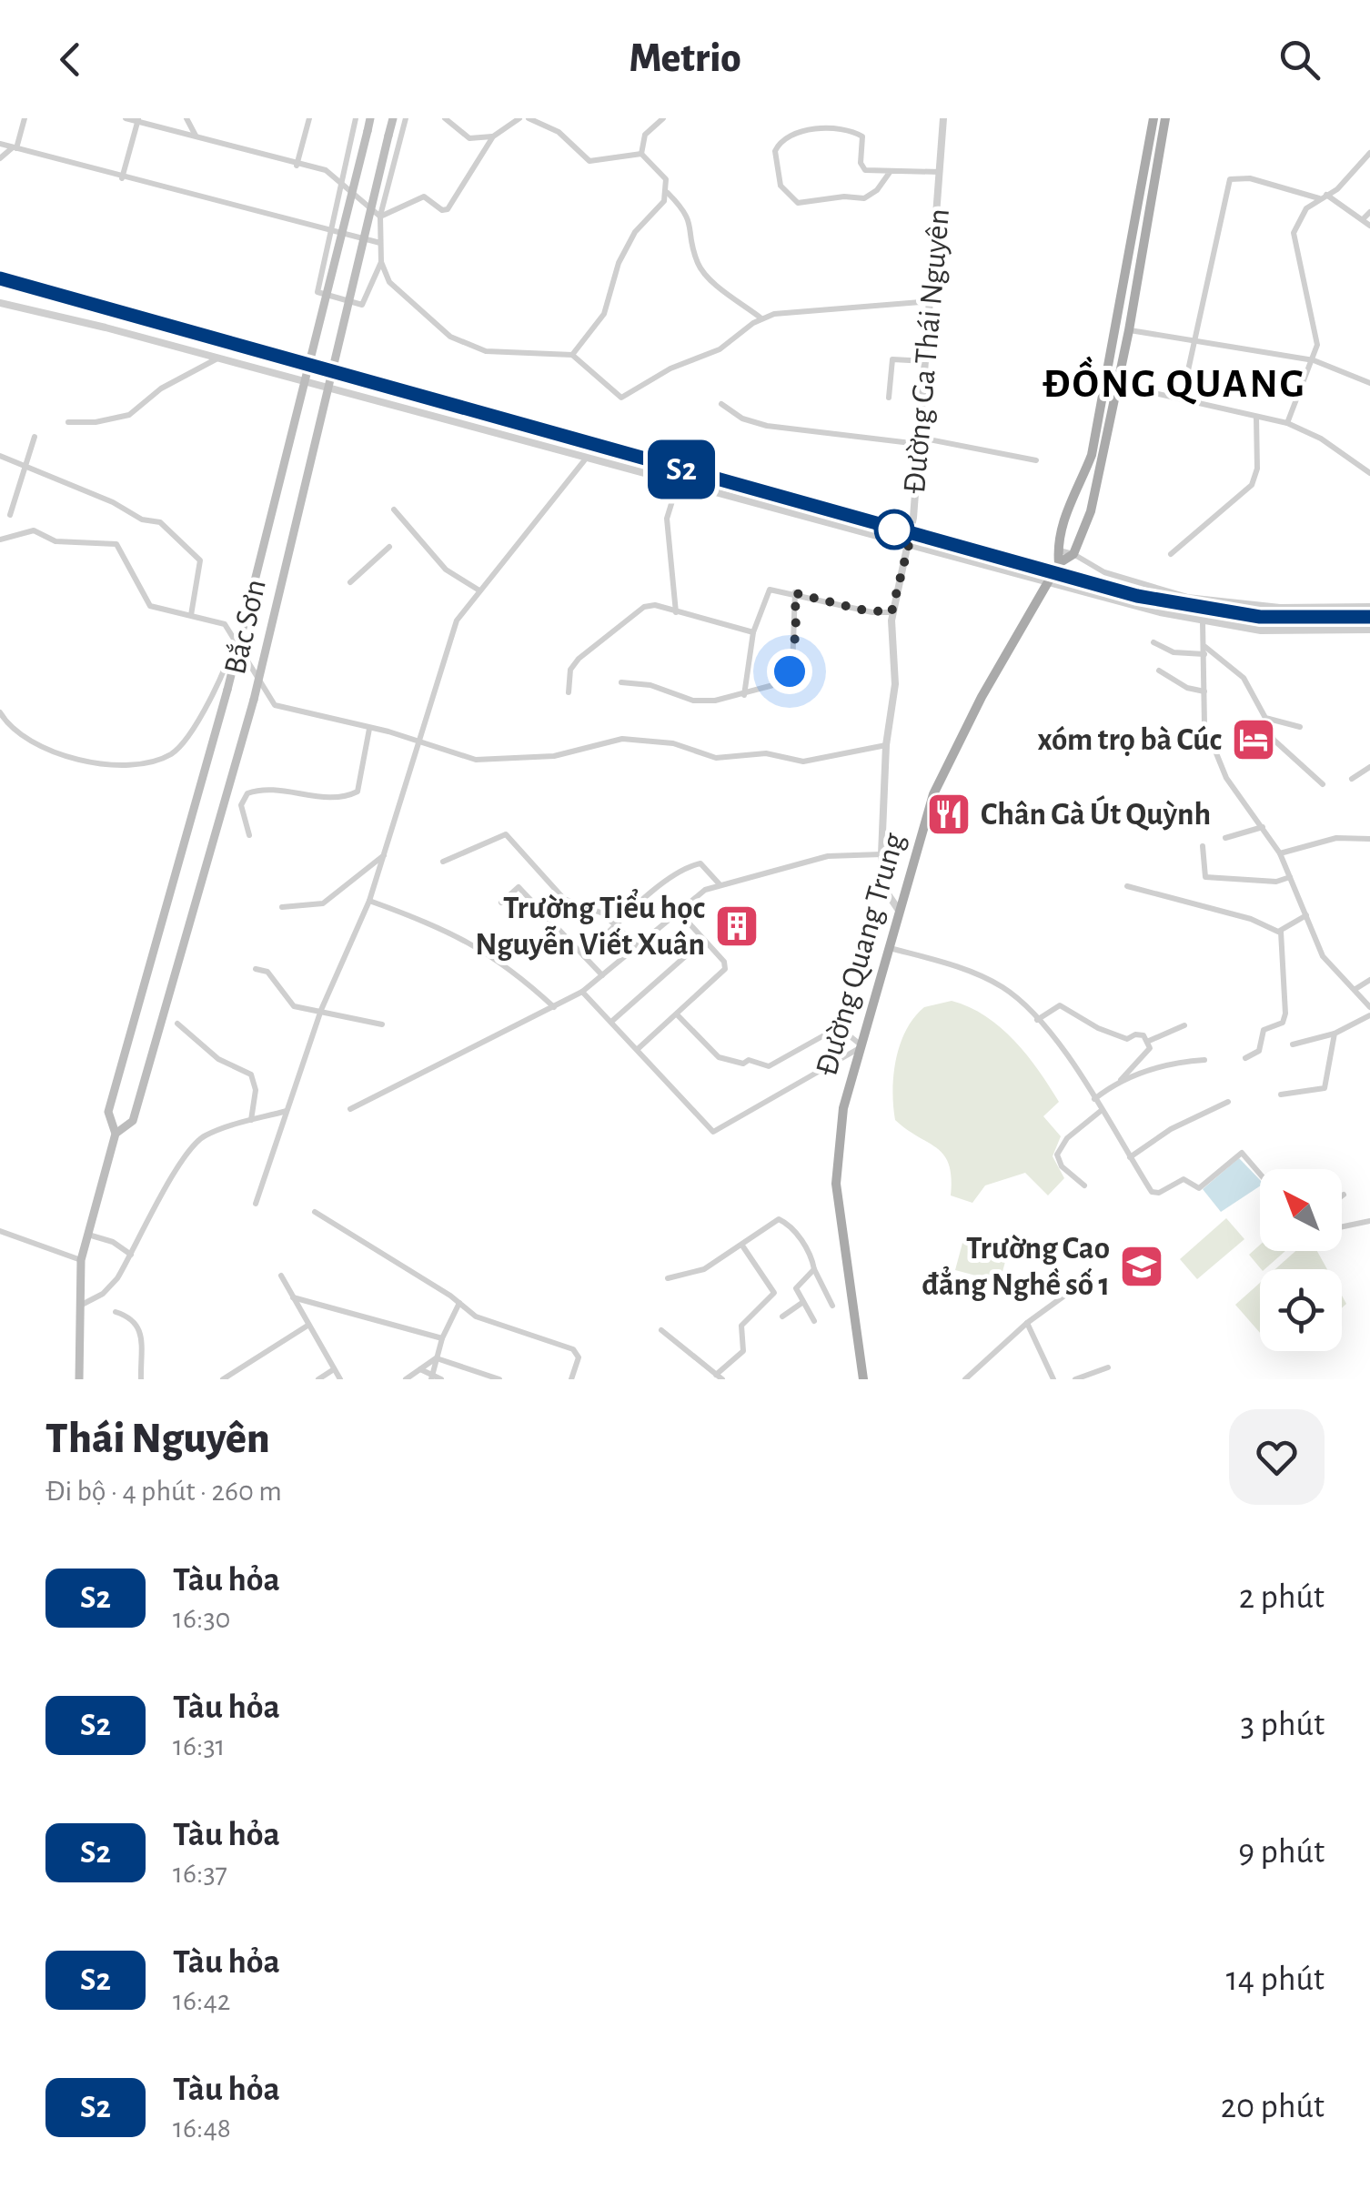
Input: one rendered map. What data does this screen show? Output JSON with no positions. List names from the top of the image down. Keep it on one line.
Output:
{"streets":{"main road":["Bắc Sơn","Đường Quang Trung"],"street":["Đường Ga Thái Nguyên"]},"crossings":[["Đường Ga Thái Nguyên","Đường Quang Trung"]],"districts":["ĐỒNG QUANG"],"places":{"hotel":["xóm trọ bà Cúc"],"restaurant":["Chân Gà Út Quỳnh"],"building":["Trường Tiểu học Nguyễn Viết Xuân"],"school or university":["Trường Cao đẳng Nghề số 1"]},"north":"top left","page":{"header":"Metrio","on_map":"S2","heading":["Thái Nguyên","Đi bộ · 4 phút · 260 m"],"list":[{"mark":"S2","name":"Tàu hỏa","note":"16:30","value":"2 phút"},{"mark":"S2","name":"Tàu hỏa","note":"16:31","value":"3 phút"},{"mark":"S2","name":"Tàu hỏa","note":"16:37","value":"9 phút"},{"mark":"S2","name":"Tàu hỏa","note":"16:42","value":"14 phút"},{"mark":"S2","name":"Tàu hỏa","note":"16:48","value":"20 phút"}]}}
